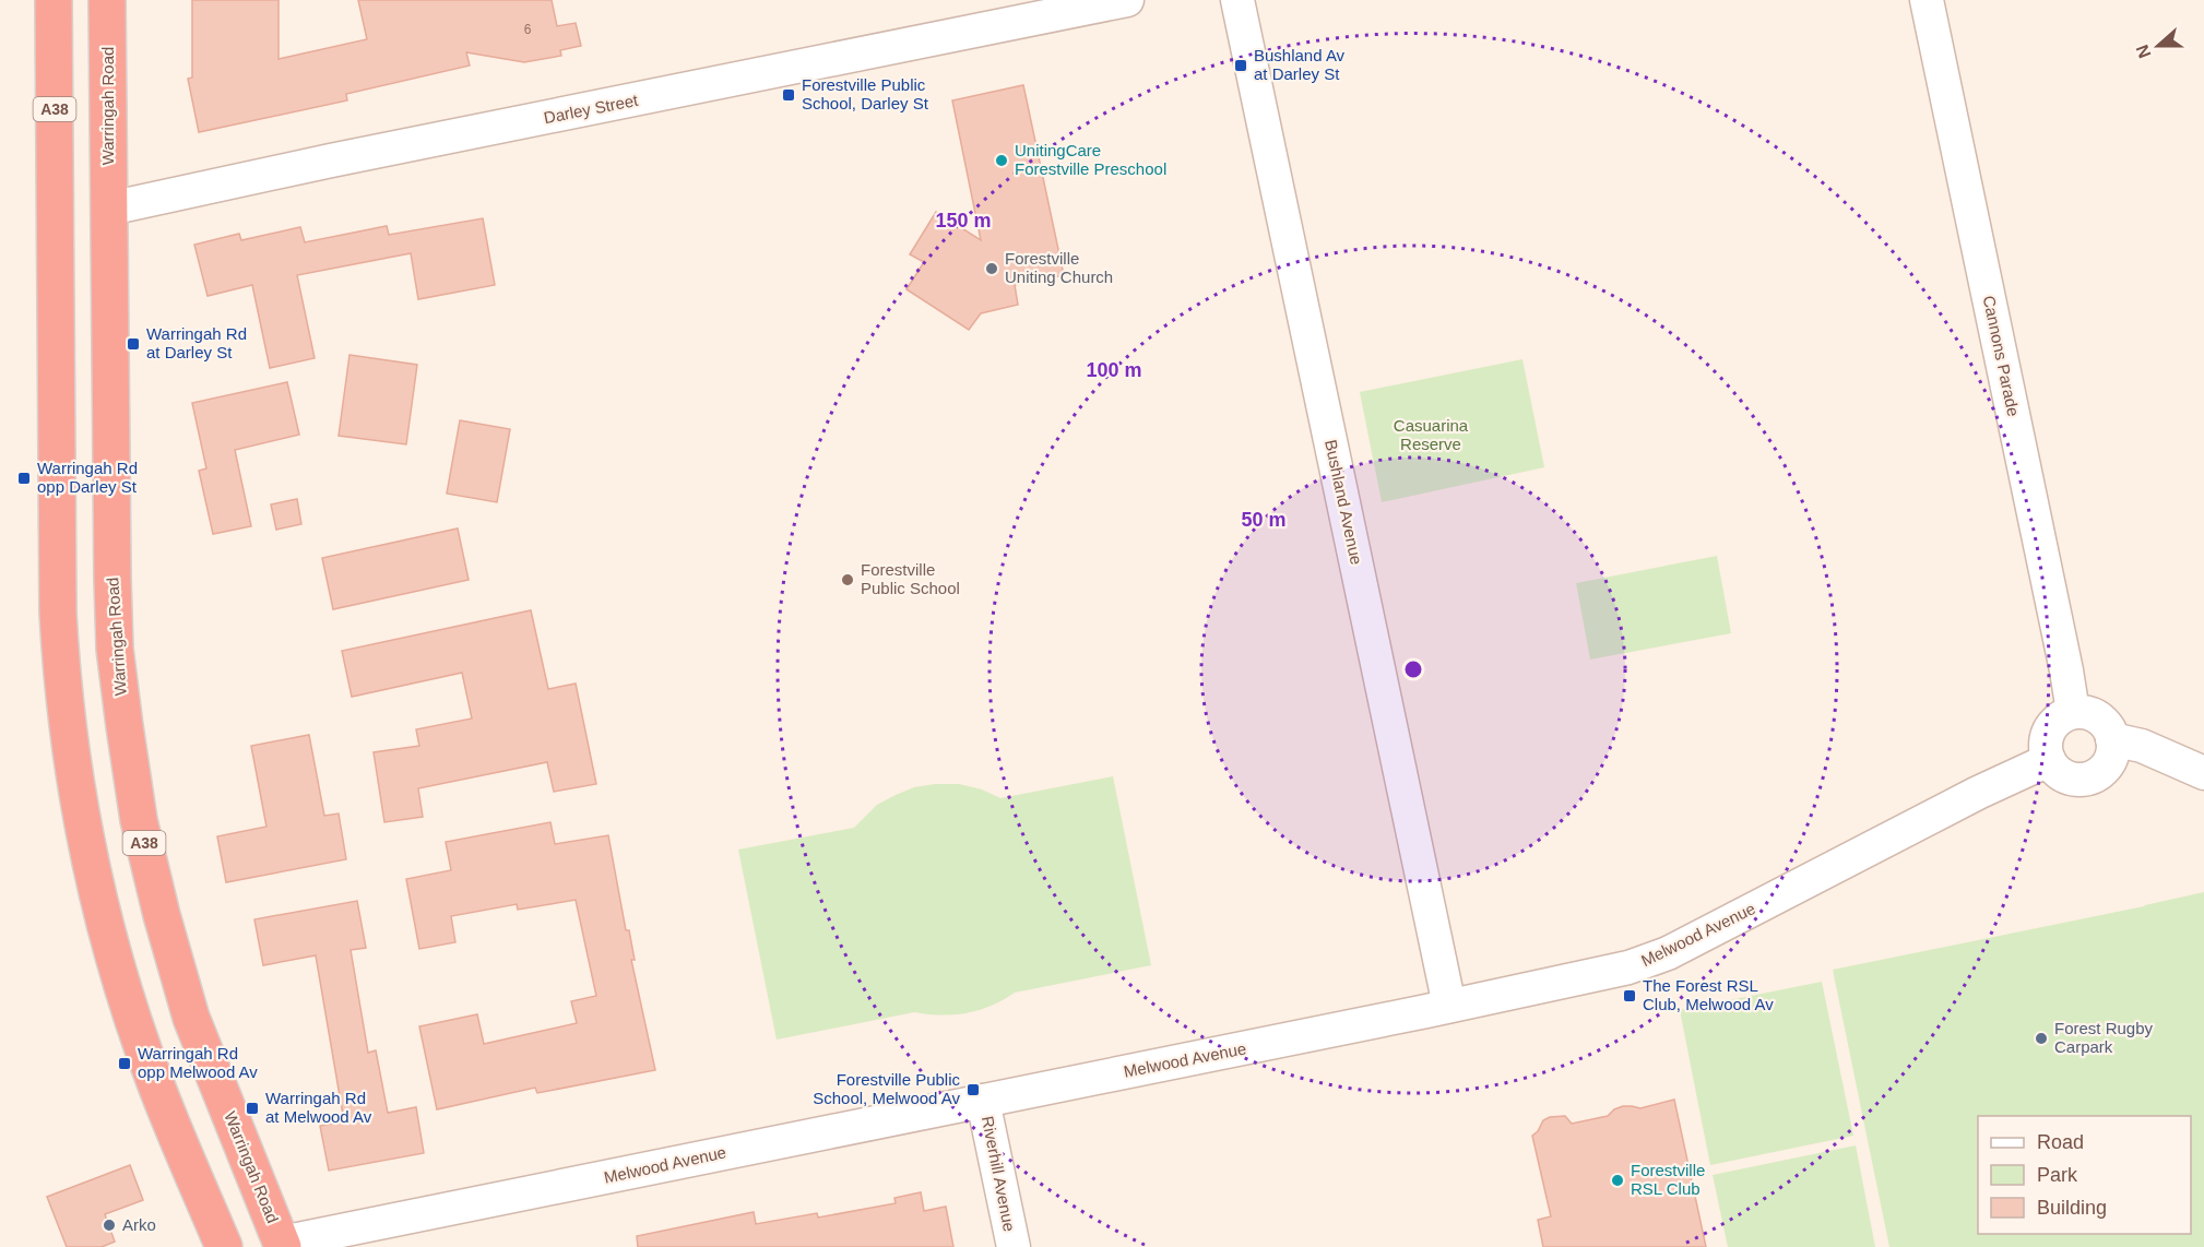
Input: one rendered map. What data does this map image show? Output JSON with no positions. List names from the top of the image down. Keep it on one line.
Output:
{"streets":{"highway":["Warringah Road","A38","Darley Street"],"street":["Cannons Parade","Bushland Avenue","Melwood Avenue","Riverhill Avenue"]},"crossings":[["Warringah Road","Darley Street"],["Warringah Road","Melwood Avenue"],["A38","Darley Street"],["Cannons Parade","Melwood Avenue"],["Bushland Avenue","Melwood Avenue"],["Melwood Avenue","Riverhill Avenue"]],"parks":["Casuarina Reserve"],"places":{"transit":["Bushland Av at Darley St","Forestville Public School, Darley St","Warringah Rd at Darley St","Warringah Rd opp Darley St","The Forest RSL Club, Melwood Av","Warringah Rd opp Melwood Av","Forestville Public School, Melwood Av","Warringah Rd at Melwood Av"],"other":["UnitingCare Forestville Preschool","Forestville Uniting Church","Forestville Public School","Forest Rugby Carpark","Forestville RSL Club","Arko"]},"house_numbers":["6"],"legend":["Road","Park","Building"],"north":"left","rings":["150 m","100 m","50 m"]}
